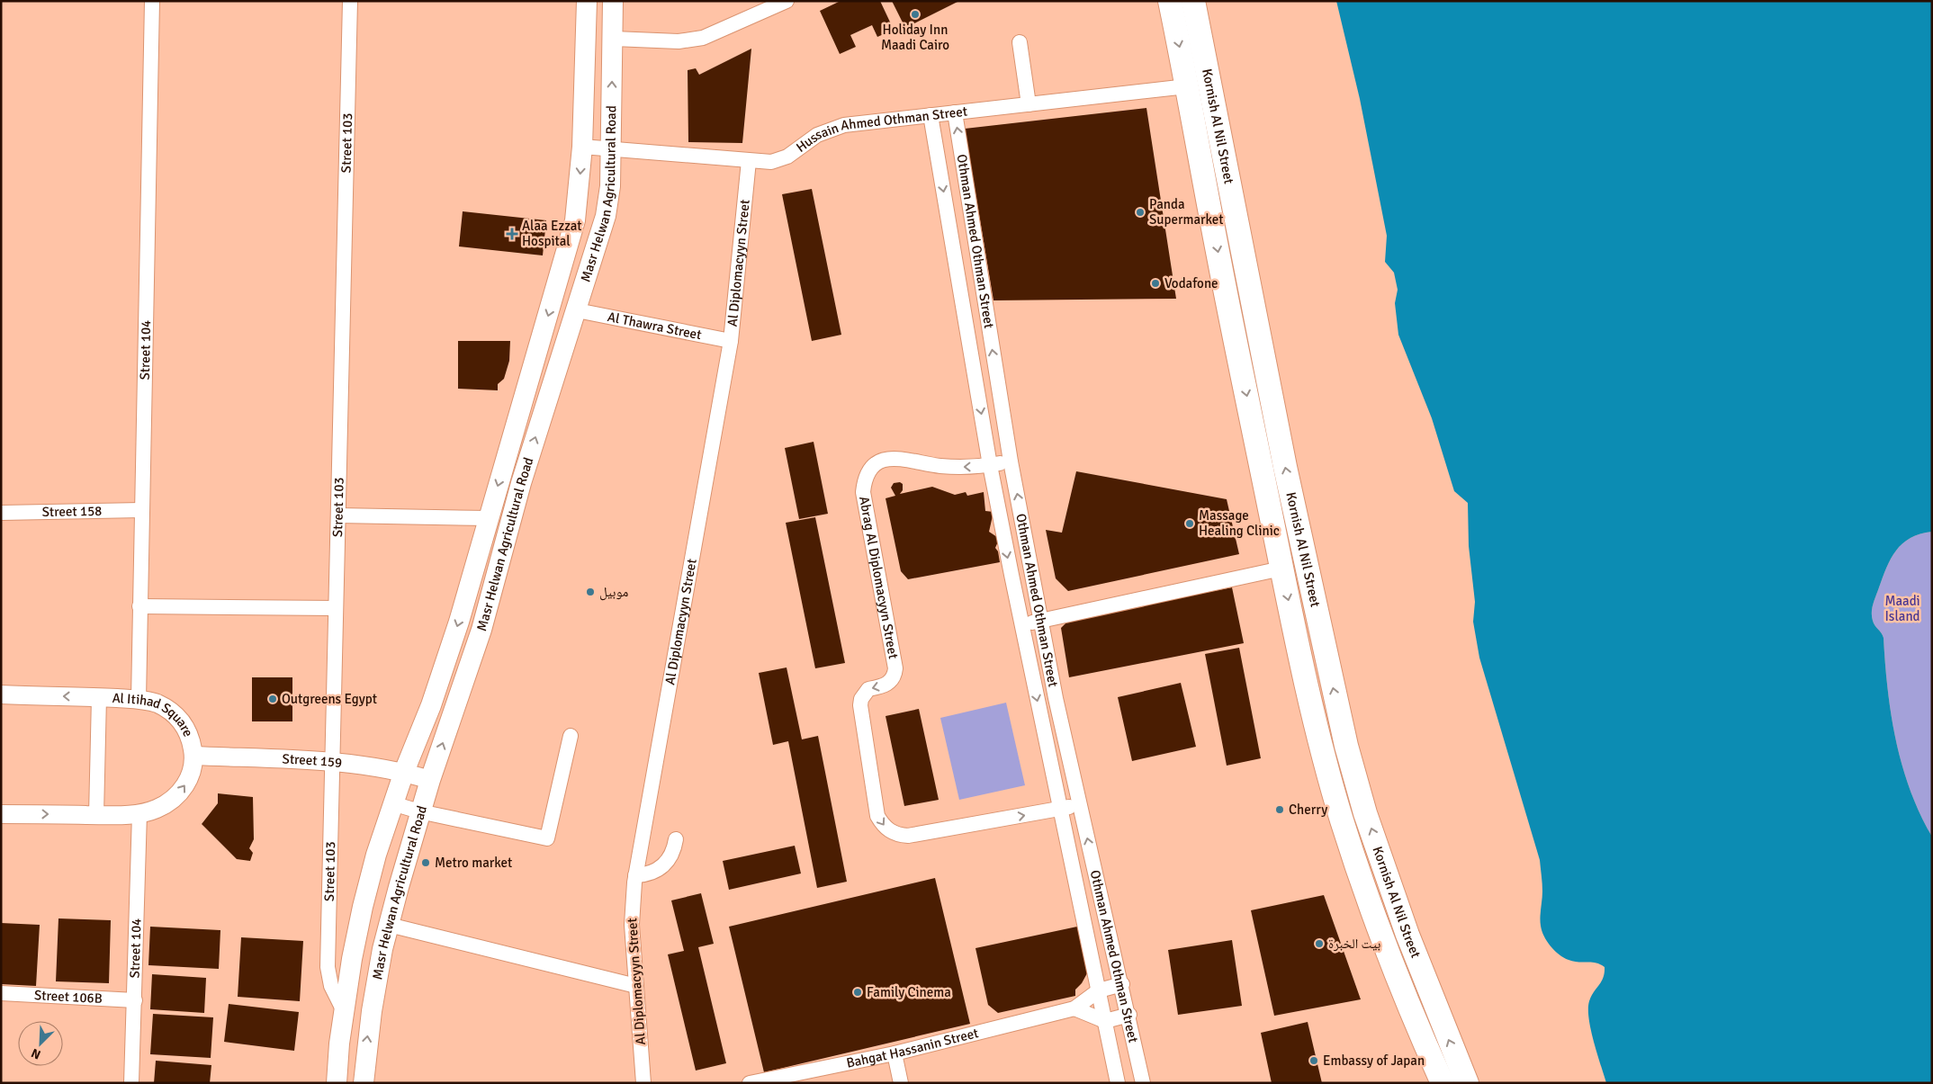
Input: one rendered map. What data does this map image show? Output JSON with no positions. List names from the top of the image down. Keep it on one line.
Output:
{"streets":{"highway":["Kornish Al Nil Street"],"main road":["Masr Helwan Agricultural Road"],"street":["Hussain Ahmed Othman Street","Street 103","Othman Ahmed Othman Street","Al Diplomacyyn Street","Al Thawra Street","Street 104","Street 158","Abrag Al Diplomacyyn Street","Al Itihad Square","Street 159","Street 106B","Bahgat Hassanin Street"]},"crossings":[["Kornish Al Nil Street","Hussain Ahmed Othman Street"],["Hussain Ahmed Othman Street","Masr Helwan Agricultural Road"],["Hussain Ahmed Othman Street","Othman Ahmed Othman Street"],["Hussain Ahmed Othman Street","Al Diplomacyyn Street"],["Street 103","Masr Helwan Agricultural Road"],["Street 103","Street 159"],["Masr Helwan Agricultural Road","Al Thawra Street"],["Masr Helwan Agricultural Road","Street 159"],["Othman Ahmed Othman Street","Abrag Al Diplomacyyn Street"],["Othman Ahmed Othman Street","Bahgat Hassanin Street"],["Al Diplomacyyn Street","Al Thawra Street"],["Street 104","Street 158"],["Street 104","Al Itihad Square"],["Street 104","Street 106B"],["Al Itihad Square","Street 159"]],"parks":["Maadi Island"],"places":{"other":["Holiday Inn Maadi Cairo","Panda Supermarket","Vodafone","Massage Healing Clinic","موبيل","Outgreens Egypt","Cherry","Metro market","بيت الخبرة","Family Cinema","Embassy of Japan"],"health":["Alaa Ezzat Hospital"]},"north":"bottom left"}
